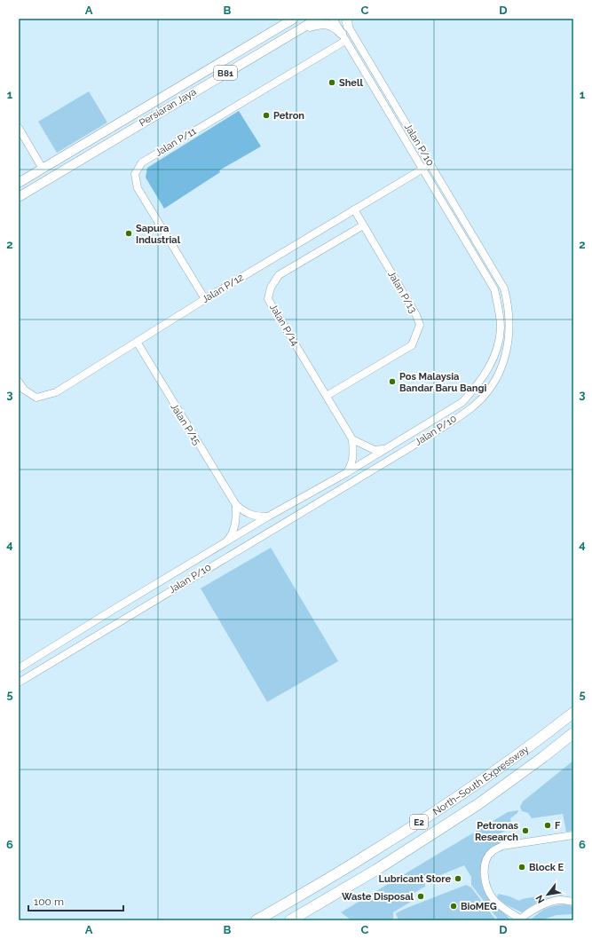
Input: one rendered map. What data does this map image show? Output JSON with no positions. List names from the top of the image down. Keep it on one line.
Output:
{"streets":{"highway":["North–South Expressway","E2"],"main road":["B81","Persiaran Jaya"],"street":["Jalan P/11","Jalan P/10","Jalan P/12","Jalan P/13","Jalan P/14","Jalan P/15"]},"crossings":[["Jalan P/11","Jalan P/10"],["Jalan P/11","Jalan P/12"],["Jalan P/10","Jalan P/12"],["Jalan P/10","Jalan P/15"],["Jalan P/12","Jalan P/13"],["Jalan P/12","Jalan P/15"],["Jalan P/13","Jalan P/14"]],"places":["Shell","Petron","Sapura Industrial","Pos Malaysia Bandar Baru Bangi","F","Petronas Research","Block E","Lubricant Store","Waste Disposal","BioMEG"],"scale_bar":"100 m","north":"bottom left","grid":{"columns":["A","B","C","D"],"rows":["1","2","3","4","5","6"]}}
